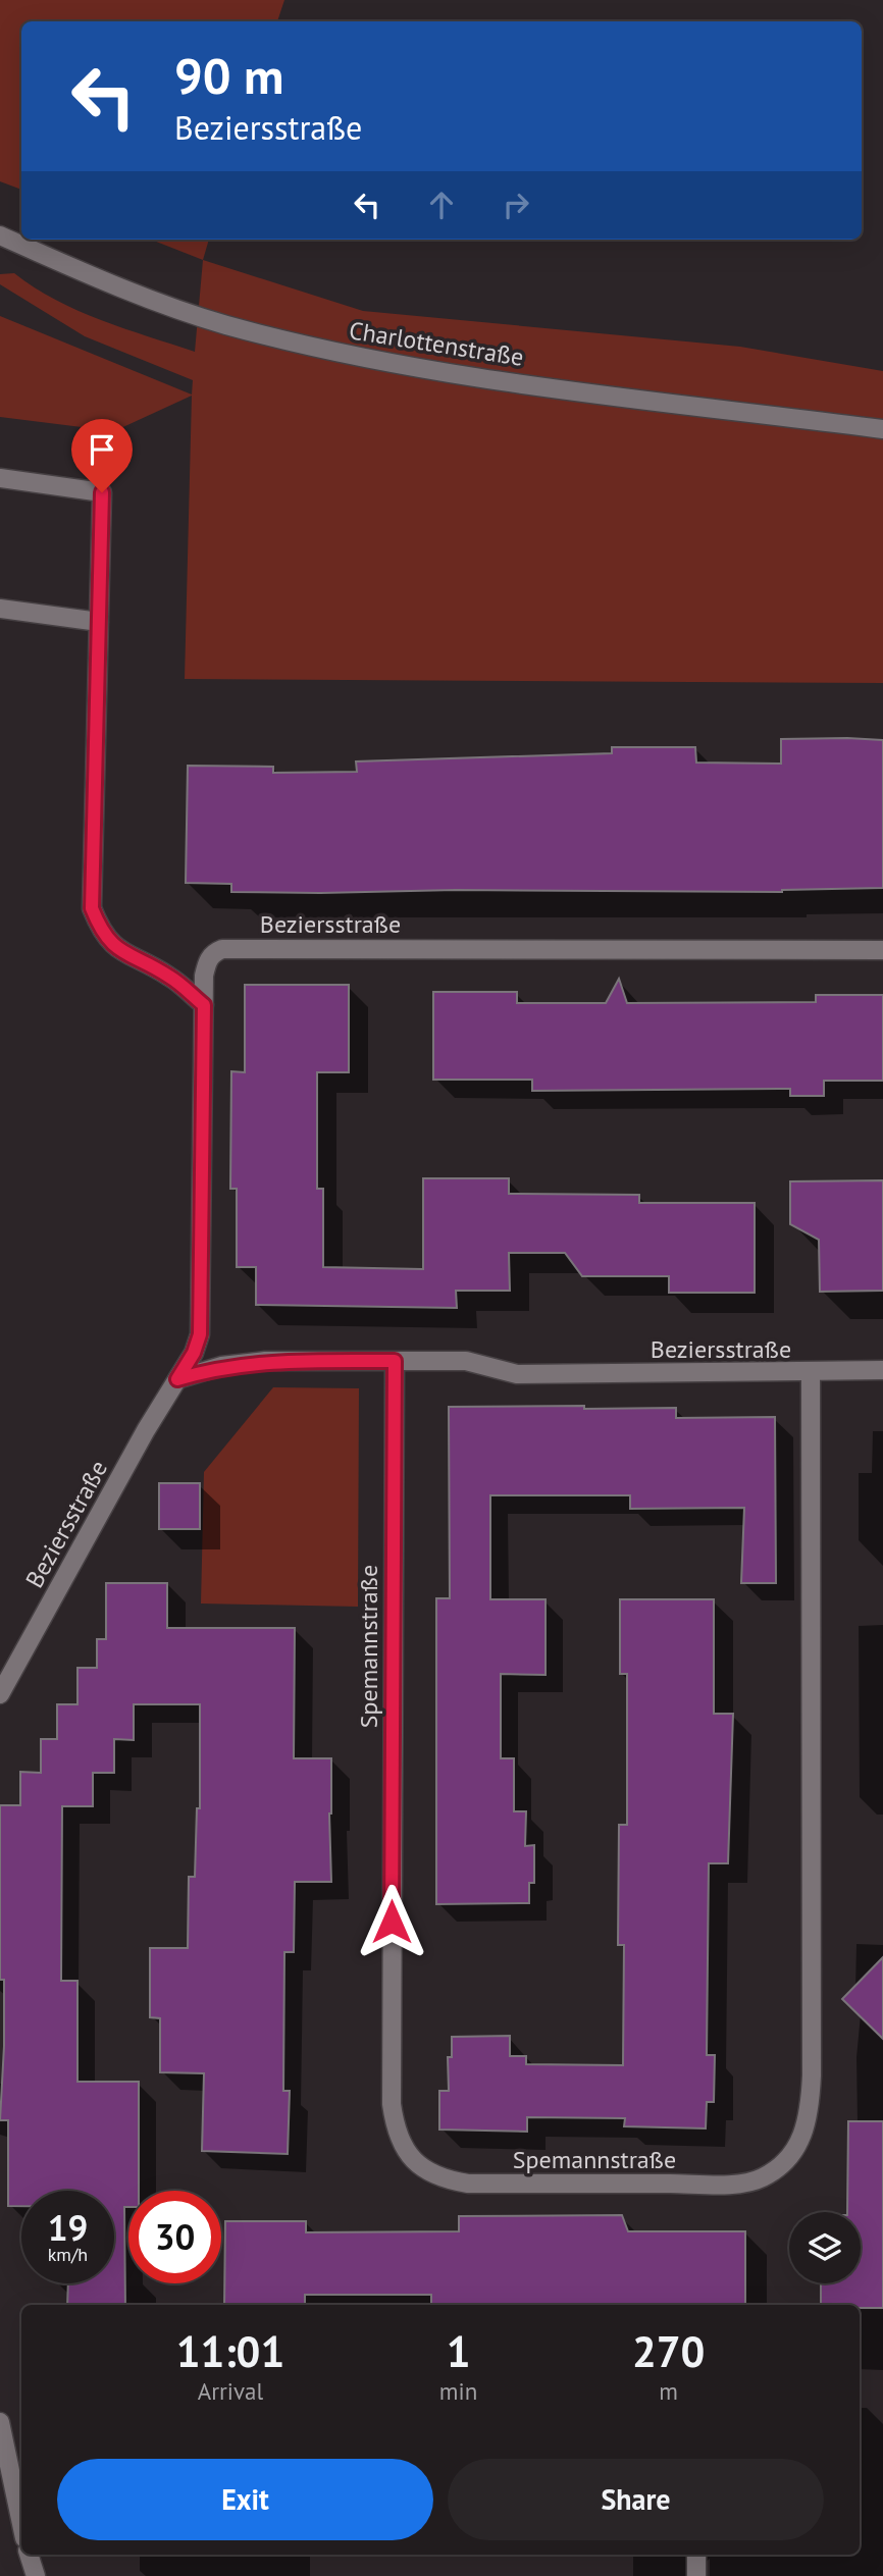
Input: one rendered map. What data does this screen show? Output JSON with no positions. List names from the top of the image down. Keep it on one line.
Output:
{"streets":{"street":["Charlottenstraße","Beziersstraße","Spemannstraße"]},"crossings":[["Beziersstraße","Spemannstraße"]],"page":{"turn":["90 m","Beziersstraße"],"speed":"19 km/h","limit":"30","eta":["11:01","Arrival","1","min","270","m"],"buttons":["Exit","Share"]}}
